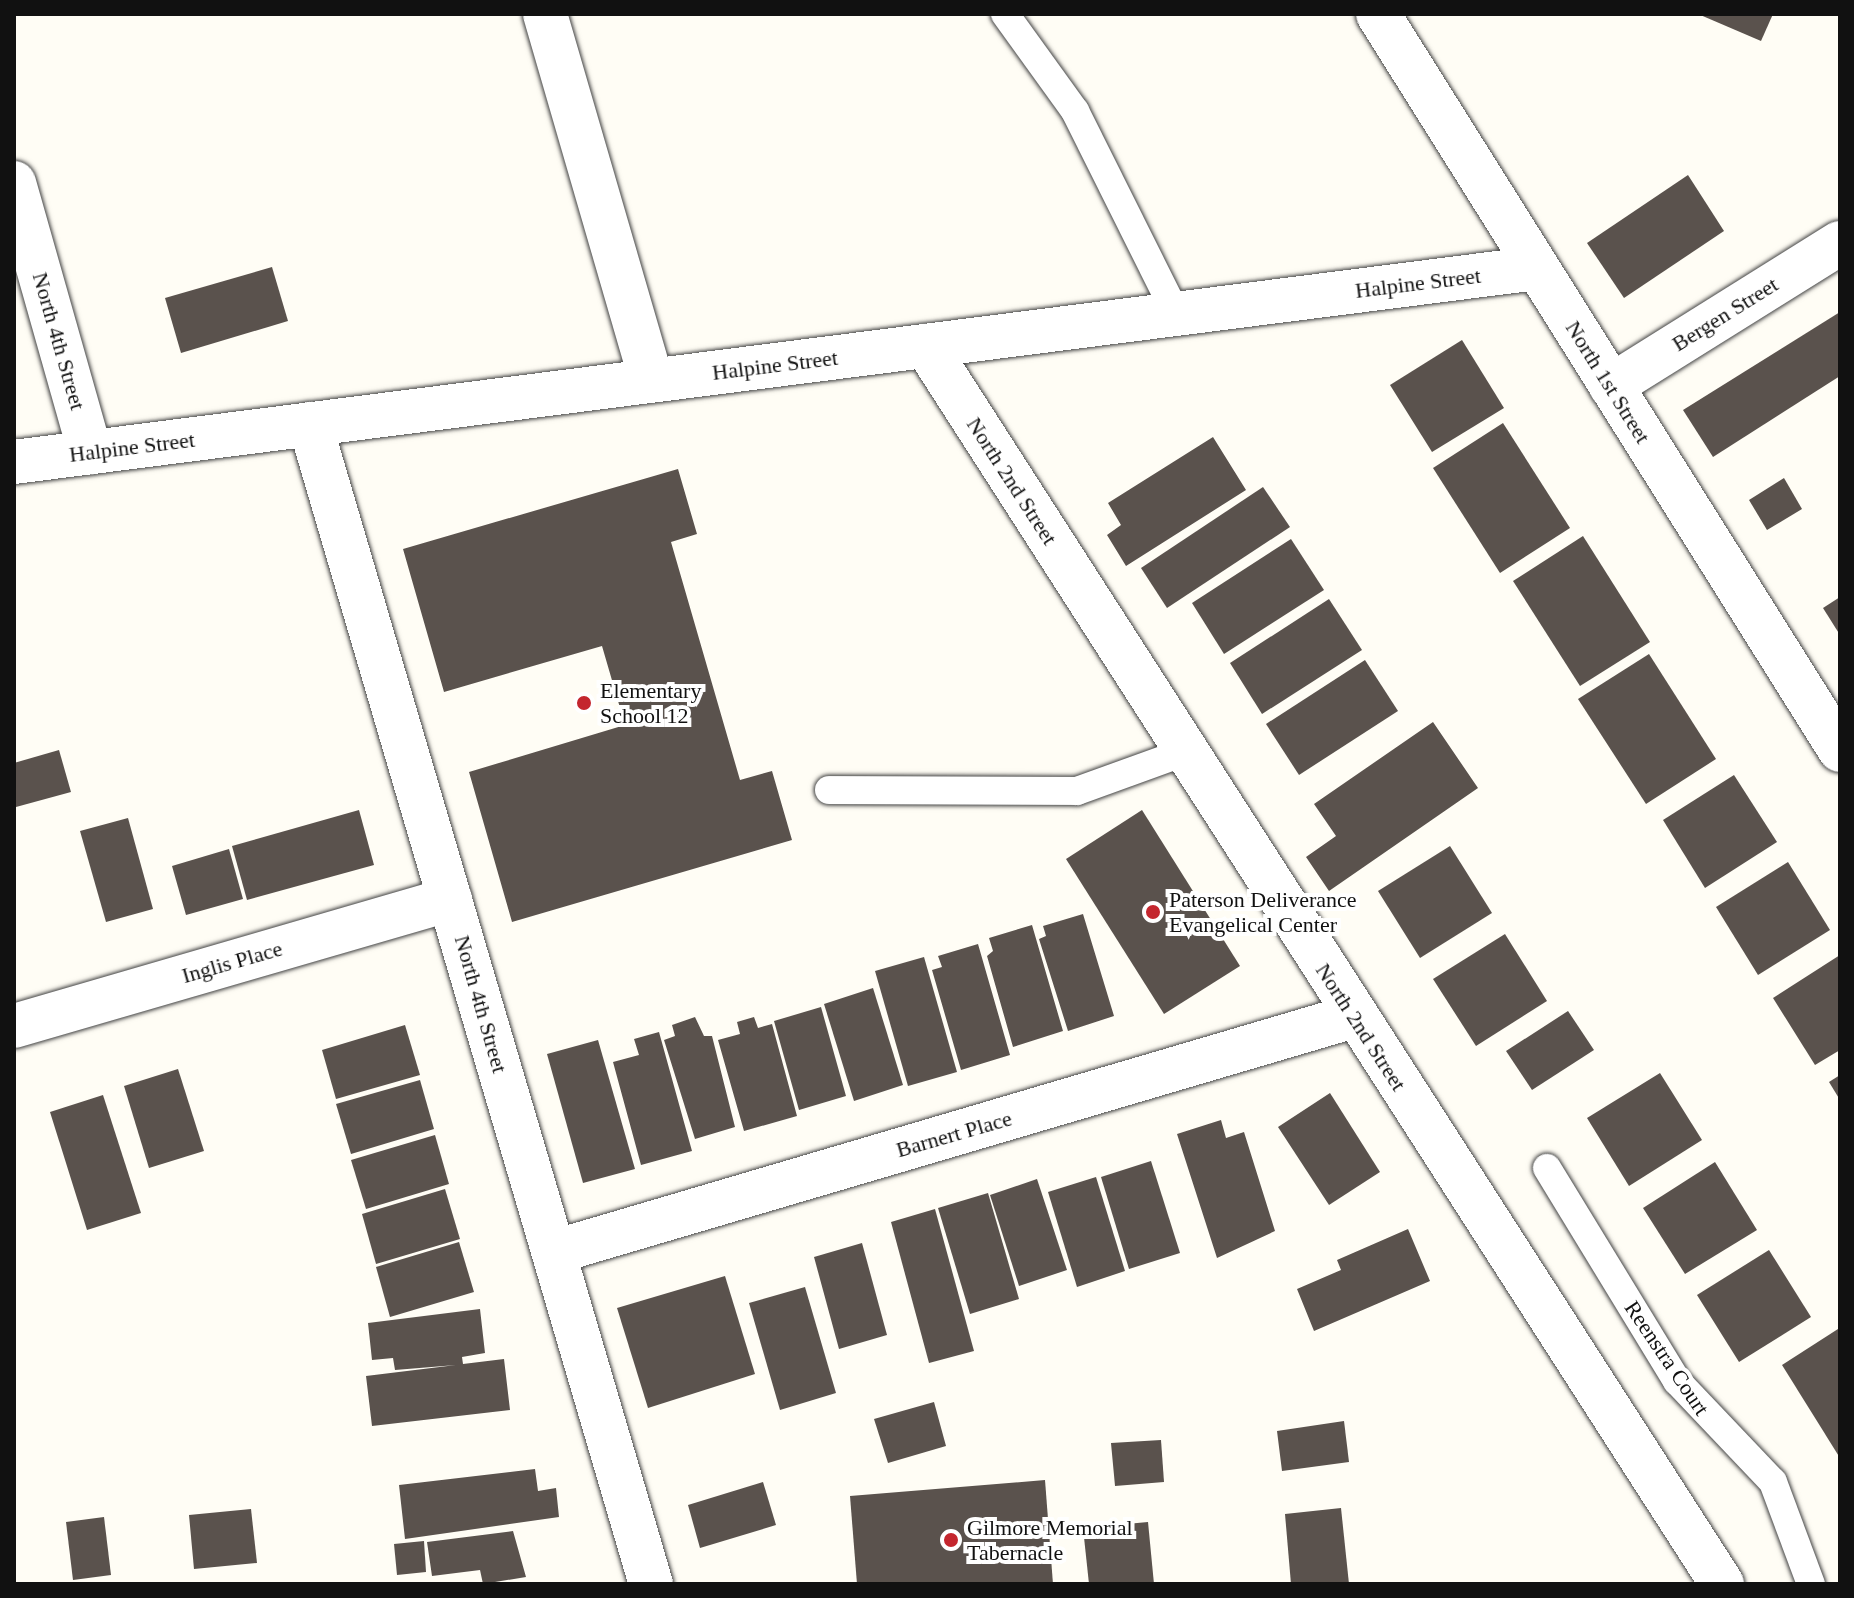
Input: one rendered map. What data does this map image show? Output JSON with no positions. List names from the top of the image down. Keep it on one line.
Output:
{"streets":{"street":["Halpine Street","Bergen Street","North 4th Street","North 1st Street","North 2nd Street","Inglis Place","Barnert Place"],"lane":["Reenstra Court"]},"crossings":[["Halpine Street","North 4th Street"],["Halpine Street","North 1st Street"],["Halpine Street","North 2nd Street"],["Bergen Street","North 1st Street"],["North 4th Street","Inglis Place"],["North 4th Street","Barnert Place"],["North 2nd Street","Barnert Place"]],"places":["Elementary School 12","Paterson Deliverance Evangelical Center","Gilmore Memorial Tabernacle"]}
